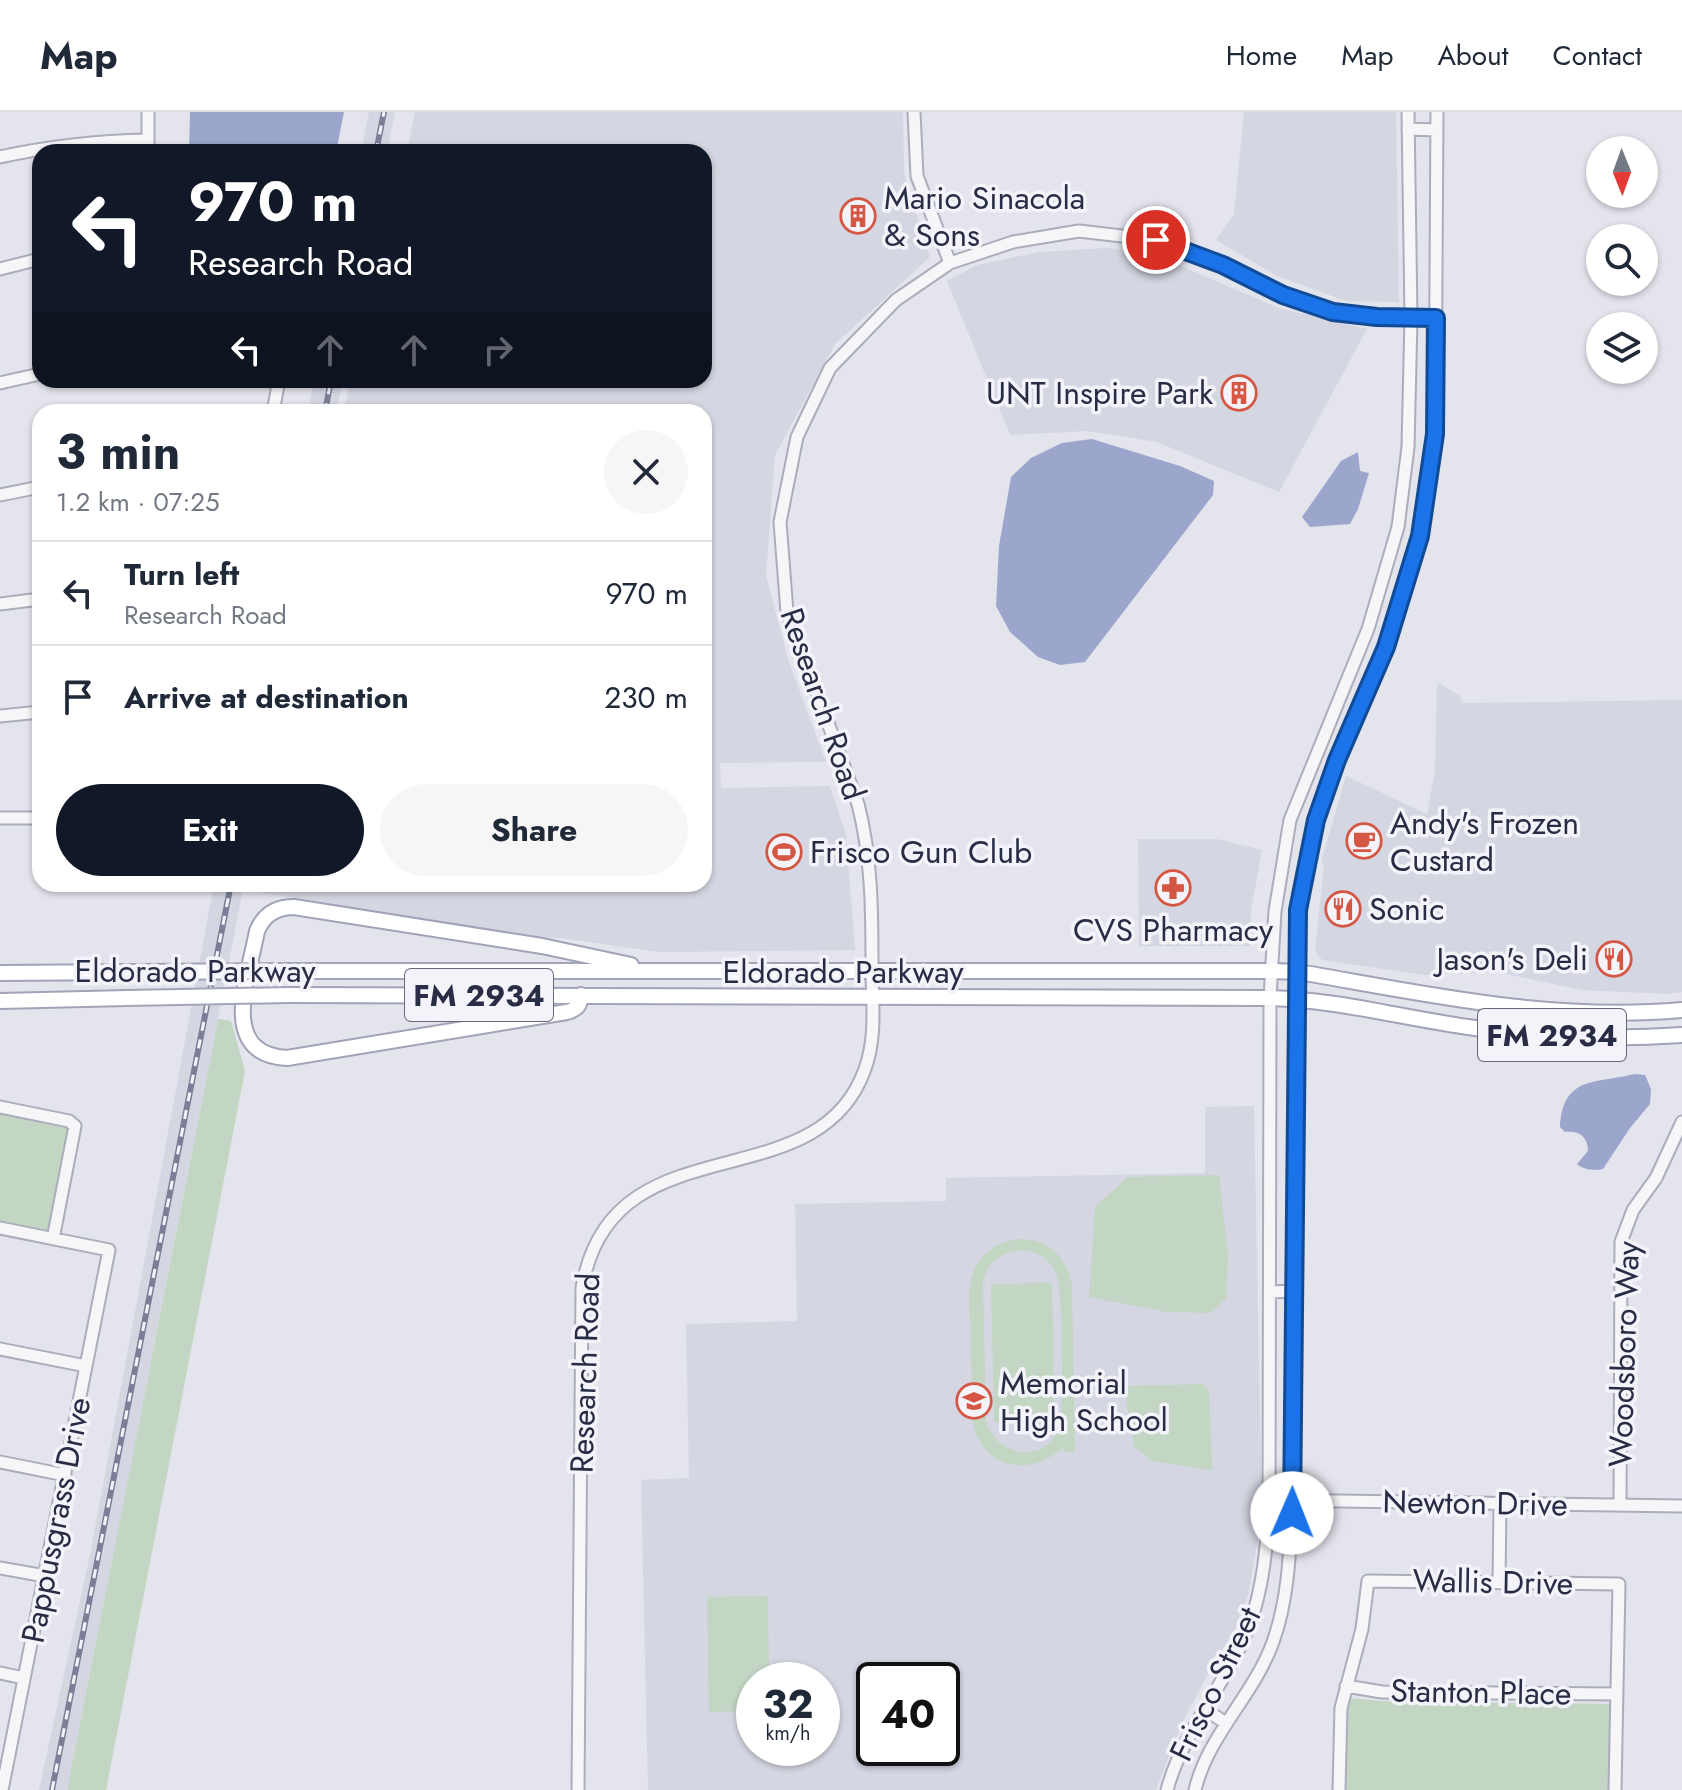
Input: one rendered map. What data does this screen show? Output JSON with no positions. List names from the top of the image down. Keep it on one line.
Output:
{"streets":{"main road":["Eldorado Parkway","FM 2934"],"street":["Research Road","Woodsboro Way","Newton Drive","Pappusgrass Drive","Wallis Drive","Frisco Street","Stanton Place"]},"crossings":[["Research Road","Eldorado Parkway"],["Research Road","Frisco Street"],["Eldorado Parkway","Frisco Street"],["Woodsboro Way","Newton Drive"],["Newton Drive","Frisco Street"],["Wallis Drive","Stanton Place"]],"places":{"building":["Mario Sinacola & Sons","UNT Inspire Park"],"cafe":["Andy's Frozen Custard"],"sports":["Frisco Gun Club"],"pharmacy":["CVS Pharmacy"],"restaurant":["Sonic","Jason's Deli"],"school or university":["Memorial High School"]},"north":"bottom","page":{"header":"Map","nav":["Home","Map","About","Contact"],"turn":["970 m","Research Road"],"heading":["3 min","1.2 km · 07:25"],"list":[{"name":"Turn left","note":"Research Road","value":"970 m"},{"name":"Arrive at destination","value":"230 m"}],"buttons":["Exit","Share"],"speed":"32 km/h","limit":"40"}}
